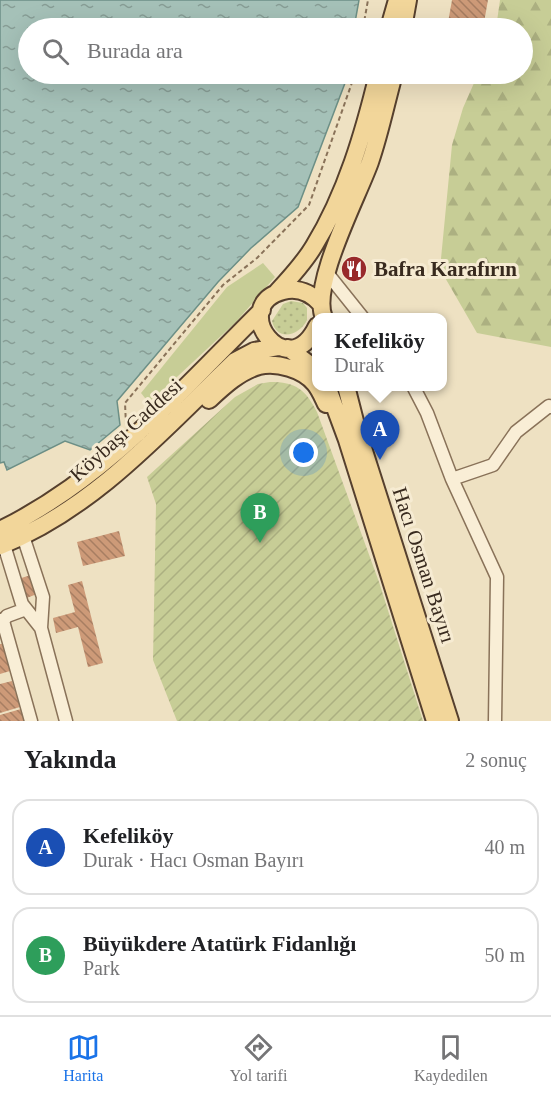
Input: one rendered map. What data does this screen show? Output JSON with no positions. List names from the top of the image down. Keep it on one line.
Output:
{"streets":{"main road":["Köybaşı Caddesi","Hacı Osman Bayırı"]},"places":{"restaurant":["Bafra Karafırın"]},"page":{"search":"Burada ara","popup":["Kefeliköy","Durak"],"pins":["A","B"],"heading":["Yakında","2 sonuç"],"list":[{"mark":"A","name":"Kefeliköy","note":"Durak · Hacı Osman Bayırı","value":"40 m"},{"mark":"B","name":"Büyükdere Atatürk Fidanlığı","note":"Park","value":"50 m"}],"nav":["Harita","Yol tarifi","Kaydedilen"]}}
